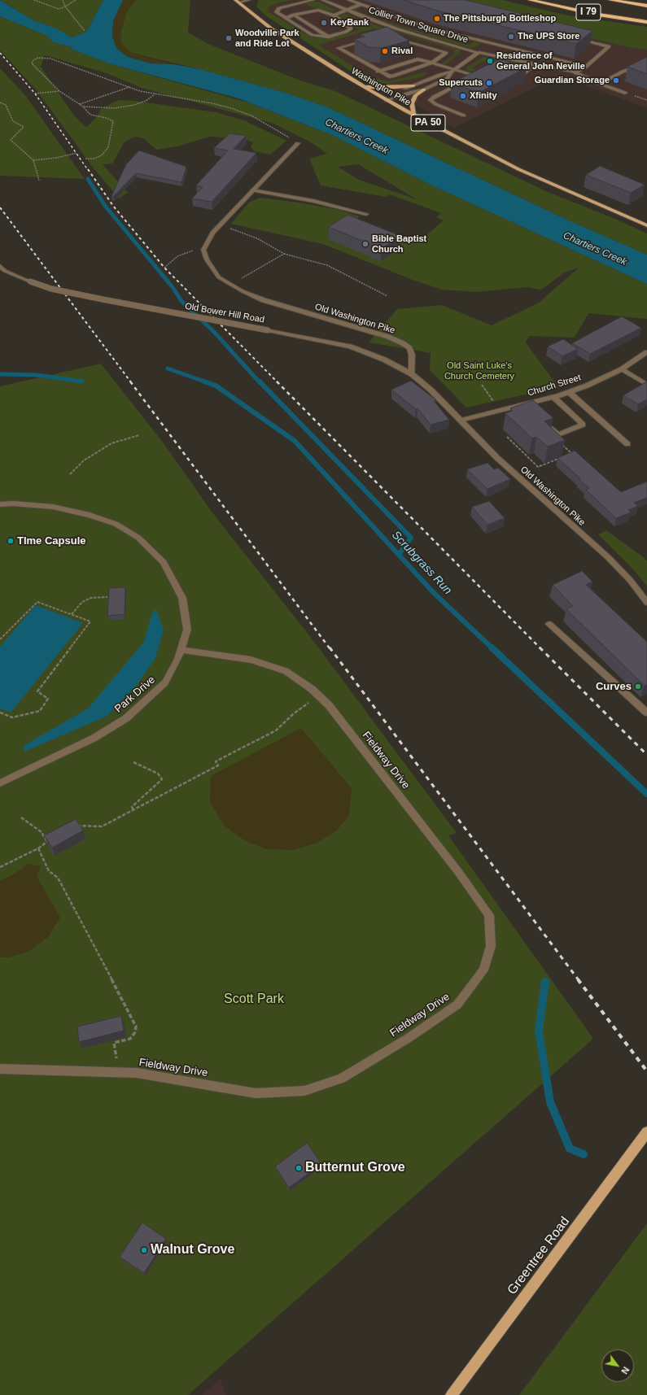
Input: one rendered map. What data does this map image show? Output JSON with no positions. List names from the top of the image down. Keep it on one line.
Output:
{"streets":{"highway":["I 79"],"main road":["Washington Pike","PA 50","Greentree Road"],"street":["Collier Town Square Drive","Old Bower Hill Road","Old Washington Pike","Church Street","Park Drive","Fieldway Drive"]},"crossings":[["Collier Town Square Drive","Washington Pike"],["Old Bower Hill Road","Old Washington Pike"],["Old Washington Pike","Church Street"],["Park Drive","Fieldway Drive"]],"water":["Chartiers Creek","Scrubgrass Run"],"parks":["Old Saint Luke's Church Cemetery","Scott Park"],"places":["The Pittsburgh Bottleshop","KeyBank","The UPS Store","Woodville Park and Ride Lot","Rival","Residence of General John Neville","Guardian Storage","Supercuts","Xfinity","Bible Baptist Church","TIme Capsule","Curves","Butternut Grove","Walnut Grove"],"north":"bottom right"}
